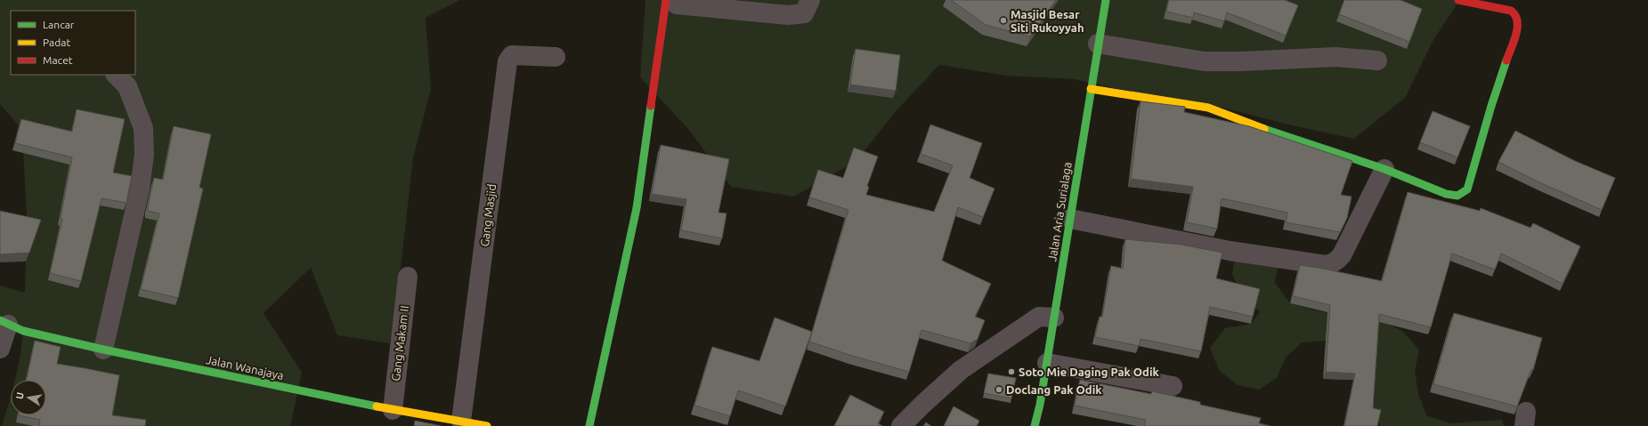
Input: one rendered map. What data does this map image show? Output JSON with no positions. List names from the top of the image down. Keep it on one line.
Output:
{"streets":{"street":["Jalan Aria Surialaga","Gang Masjid","Gang Makam II","Jalan Wanajaya"]},"crossings":[["Gang Masjid","Jalan Wanajaya"],["Gang Makam II","Jalan Wanajaya"]],"places":["Masjid Besar Siti Rukoyyah","Soto Mie Daging Pak Odik","Doclang Pak Odik"],"legend":["Lancar","Padat","Macet"],"north":"left"}
